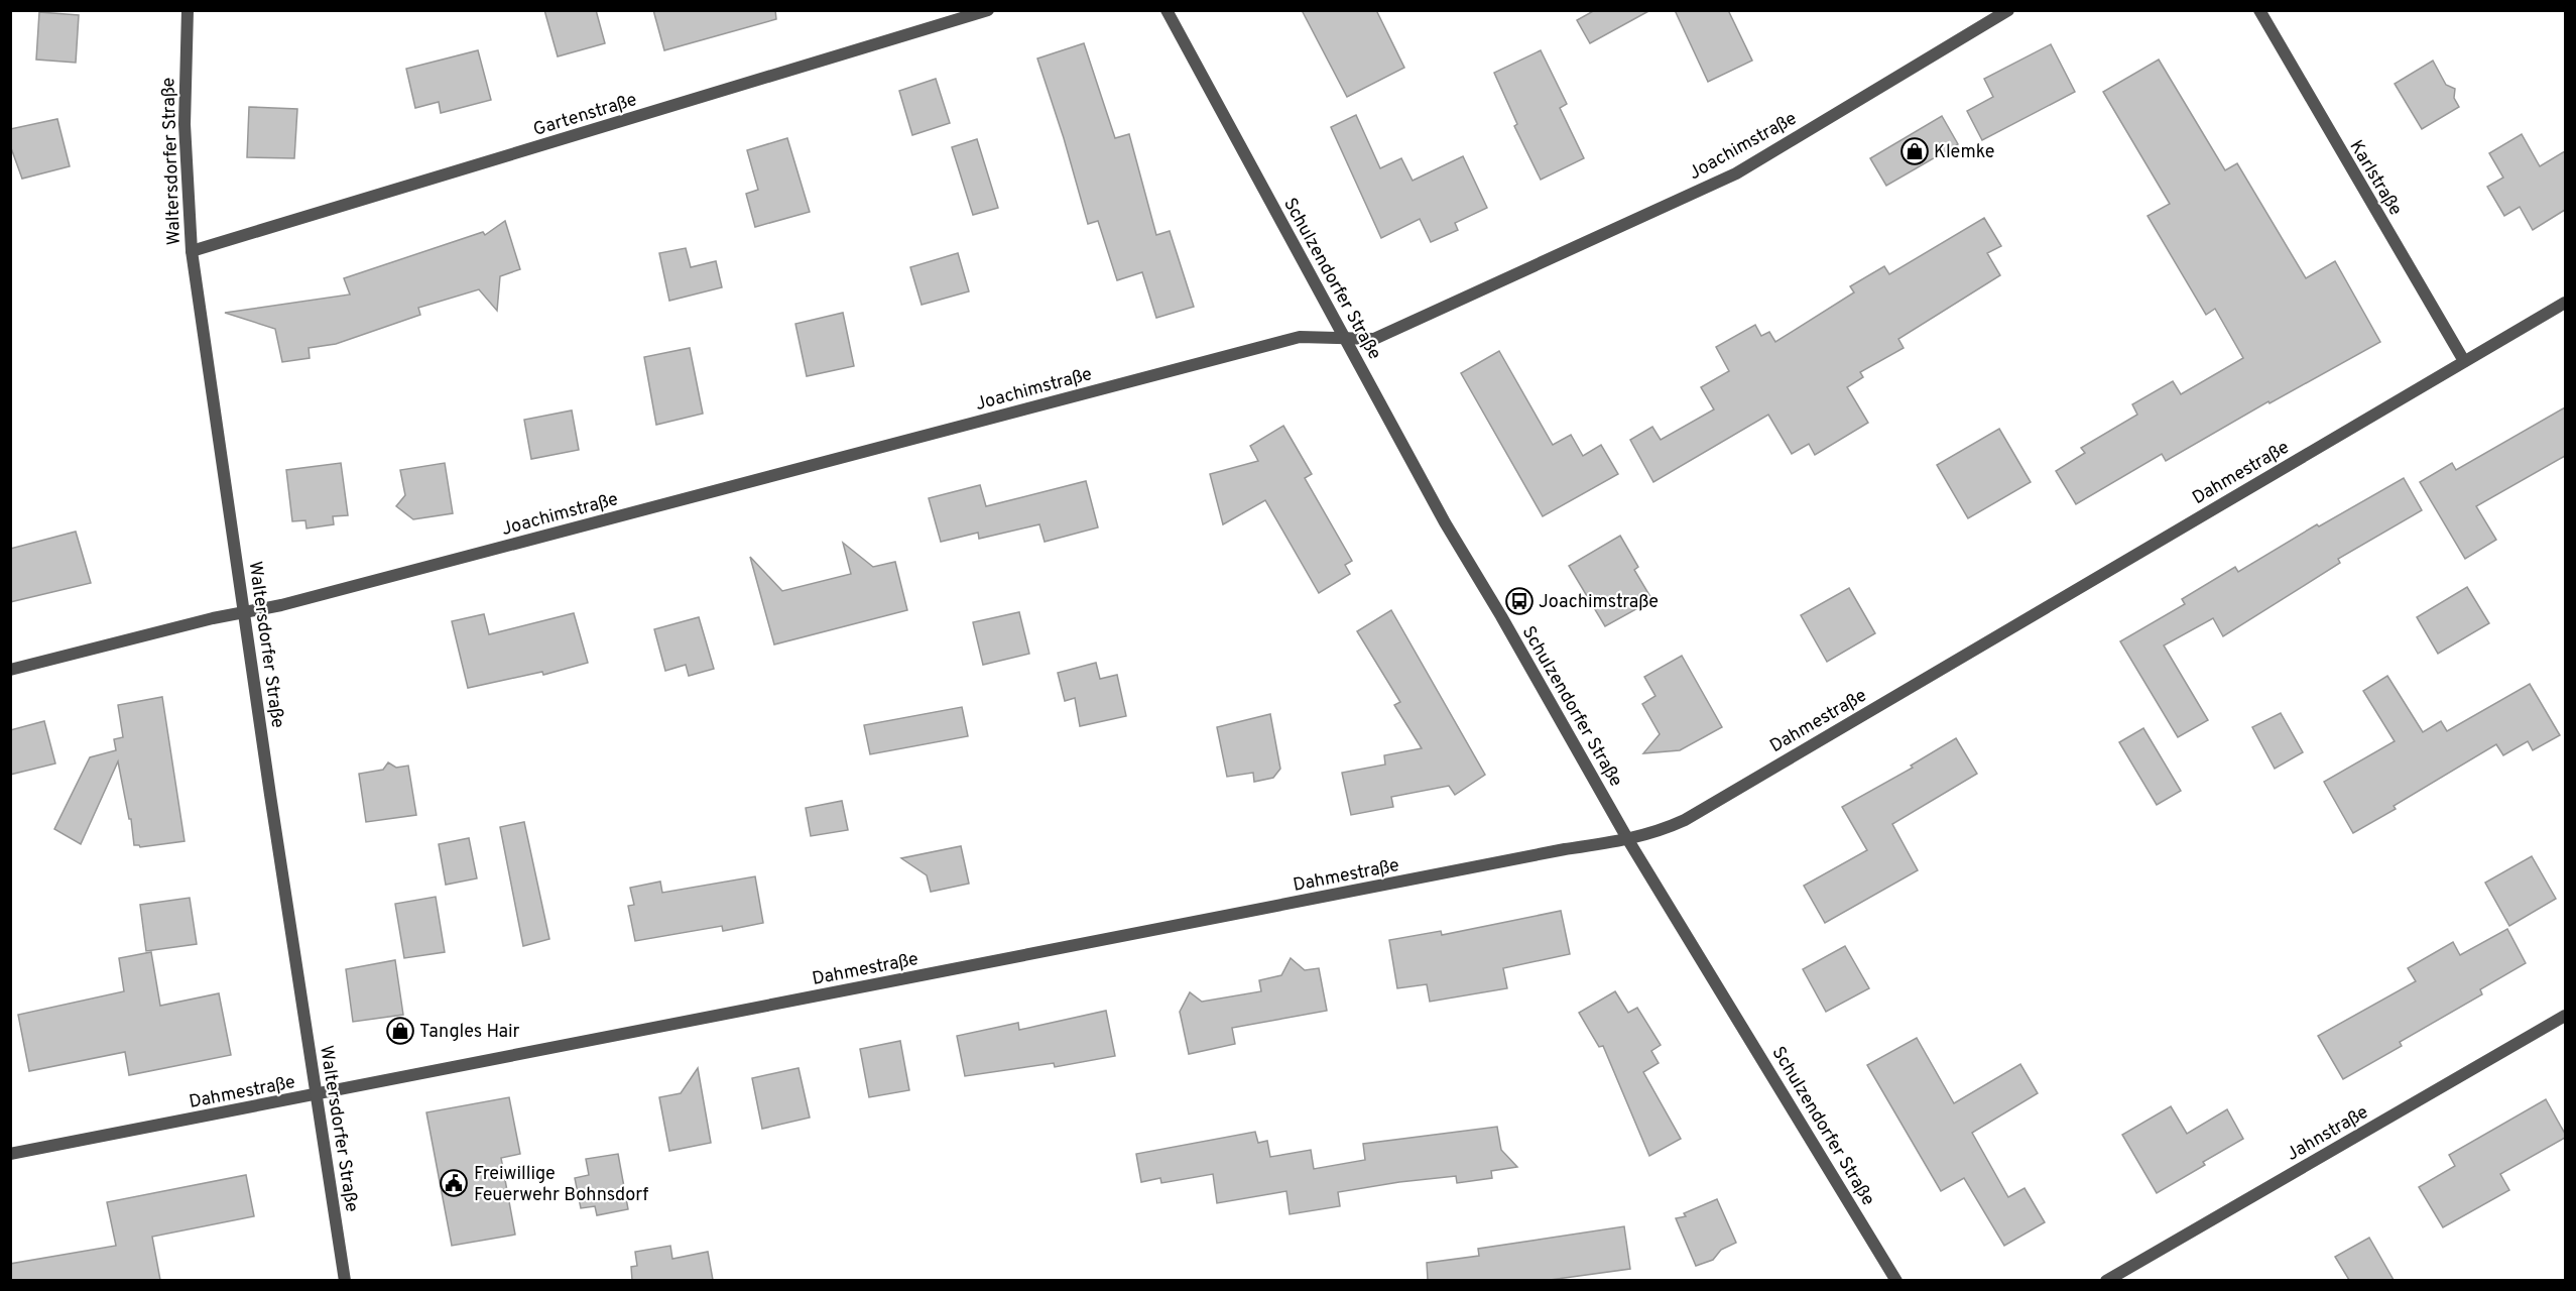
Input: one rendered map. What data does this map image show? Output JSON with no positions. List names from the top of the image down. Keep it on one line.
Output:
{"streets":{"street":["Gartenstraße","Joachimstraße","Waltersdorfer Straße","Karlstraße","Schulzendorfer Straße","Dahmestraße","Jahnstraße"]},"crossings":[["Gartenstraße","Waltersdorfer Straße"],["Joachimstraße","Waltersdorfer Straße"],["Joachimstraße","Schulzendorfer Straße"],["Waltersdorfer Straße","Dahmestraße"],["Karlstraße","Dahmestraße"],["Schulzendorfer Straße","Dahmestraße"]],"places":{"shop":["Klemke","Tangles Hair"],"bus stop":["Joachimstraße"],"public building":["Freiwillige Feuerwehr Bohnsdorf"]}}
